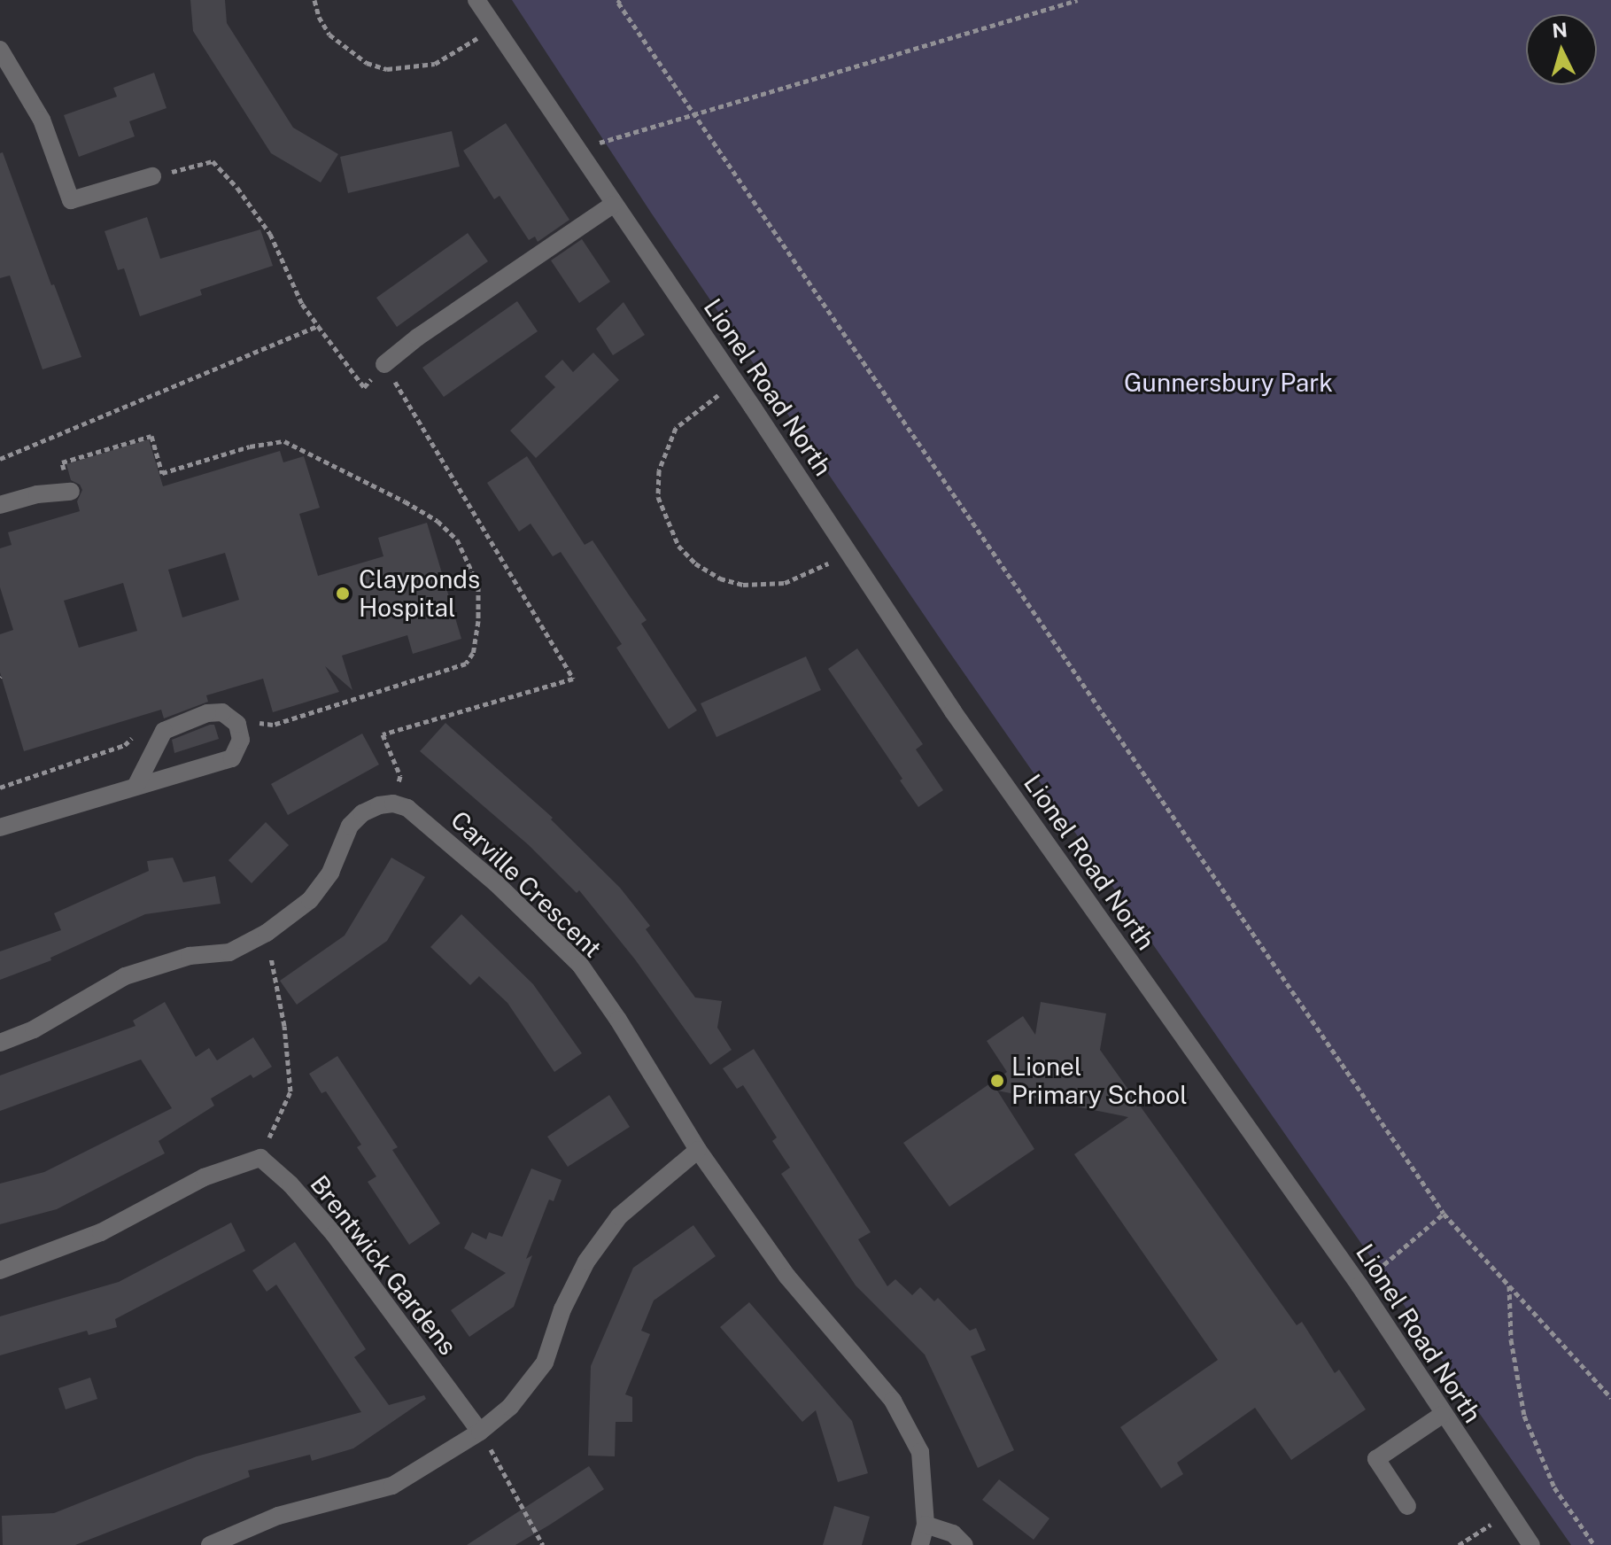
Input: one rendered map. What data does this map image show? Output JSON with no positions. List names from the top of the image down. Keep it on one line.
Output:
{"streets":{"street":["Lionel Road North","Carville Crescent","Brentwick Gardens"]},"parks":["Gunnersbury Park"],"places":["Clayponds Hospital","Lionel Primary School"],"north":"top"}
